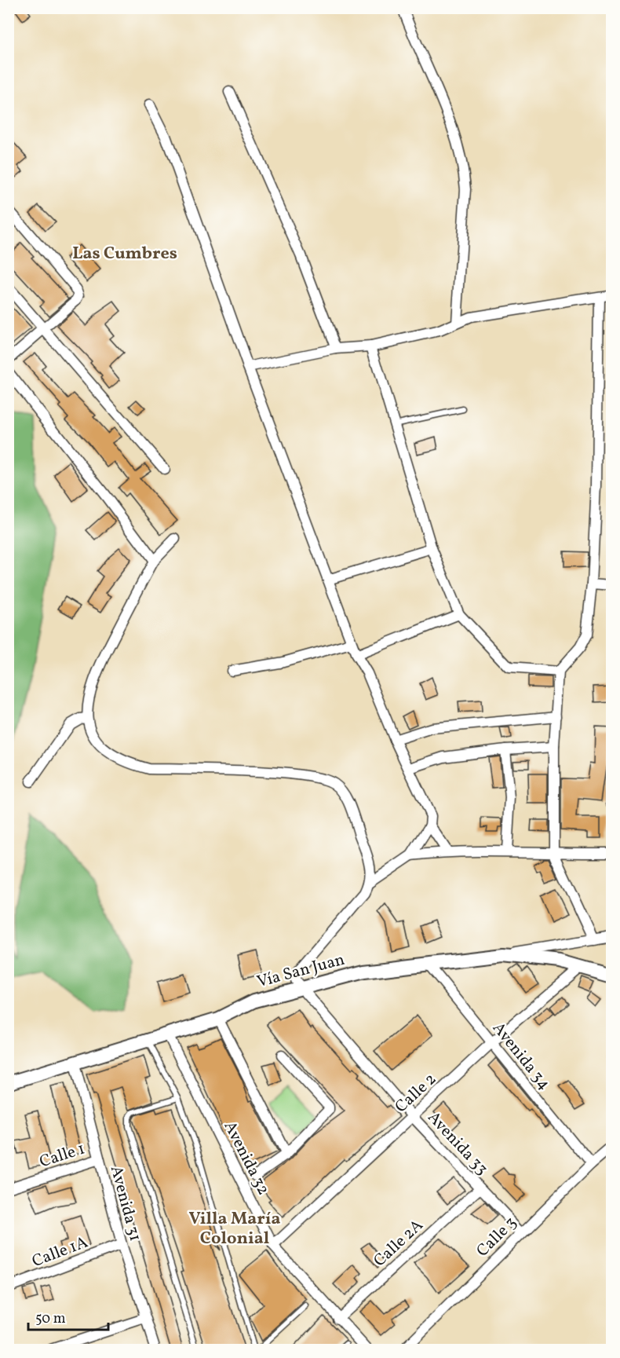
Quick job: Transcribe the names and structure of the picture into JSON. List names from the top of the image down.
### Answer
{
  "streets": {
    "street": [
      "Vía San Juan",
      "Avenida 34",
      "Calle 2",
      "Avenida 33",
      "Calle 1",
      "Avenida 32",
      "Avenida 31",
      "Calle 3",
      "Calle 2A",
      "Calle 1A"
    ]
  },
  "crossings": [
    ["Vía San Juan", "Avenida 34"],
    ["Vía San Juan", "Calle 2"],
    ["Vía San Juan", "Avenida 33"],
    ["Vía San Juan", "Avenida 32"],
    ["Vía San Juan", "Avenida 31"],
    ["Avenida 34", "Calle 2"],
    ["Avenida 34", "Calle 3"],
    ["Calle 2", "Avenida 33"],
    ["Calle 2", "Avenida 32"],
    ["Avenida 33", "Calle 3"],
    ["Avenida 33", "Calle 2A"],
    ["Calle 1", "Avenida 31"],
    ["Avenida 32", "Calle 2A"],
    ["Avenida 31", "Calle 1A"]
  ],
  "districts": ["Las Cumbres", "Villa María Colonial"],
  "scale_bar": "50 m"
}
